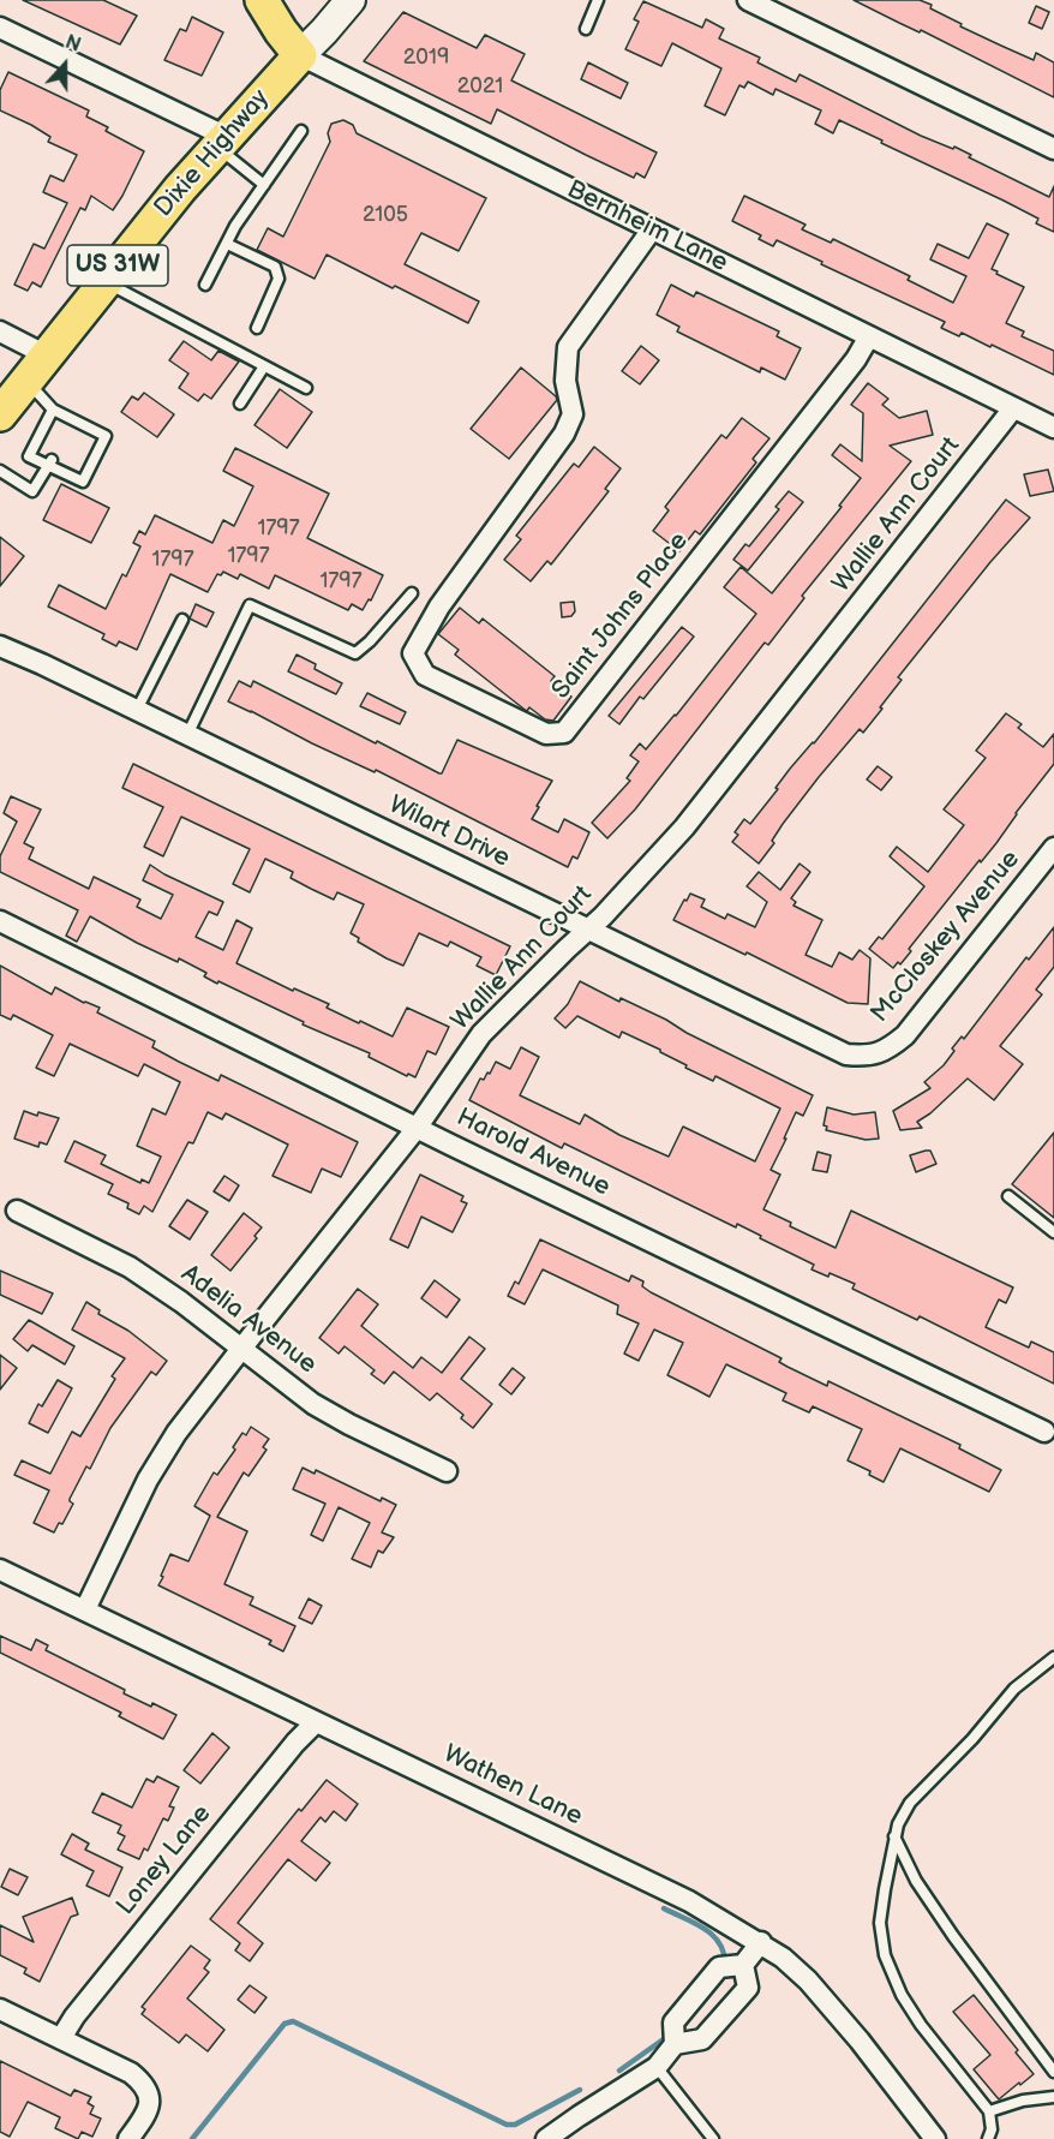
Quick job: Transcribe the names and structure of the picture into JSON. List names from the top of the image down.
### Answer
{
  "streets": {
    "main road": ["Dixie Highway", "Bernheim Lane", "US 31W"],
    "street": [
      "Wallie Ann Court",
      "Saint Johns Place",
      "Wilart Drive",
      "McCloskey Avenue",
      "Harold Avenue",
      "Adelia Avenue",
      "Wathen Lane",
      "Loney Lane"
    ]
  },
  "crossings": [
    ["Dixie Highway", "Bernheim Lane"],
    ["Bernheim Lane", "Wallie Ann Court"],
    ["Bernheim Lane", "Saint Johns Place"],
    ["Wallie Ann Court", "Wilart Drive"],
    ["Wallie Ann Court", "Harold Avenue"],
    ["Wallie Ann Court", "Adelia Avenue"],
    ["Wallie Ann Court", "Wathen Lane"],
    ["Wilart Drive", "McCloskey Avenue"],
    ["Wathen Lane", "Loney Lane"]
  ],
  "house_numbers": [
    "2019",
    "2021",
    "2105",
    "1797",
    "1797",
    "1797",
    "1797"
  ],
  "north": "top"
}
